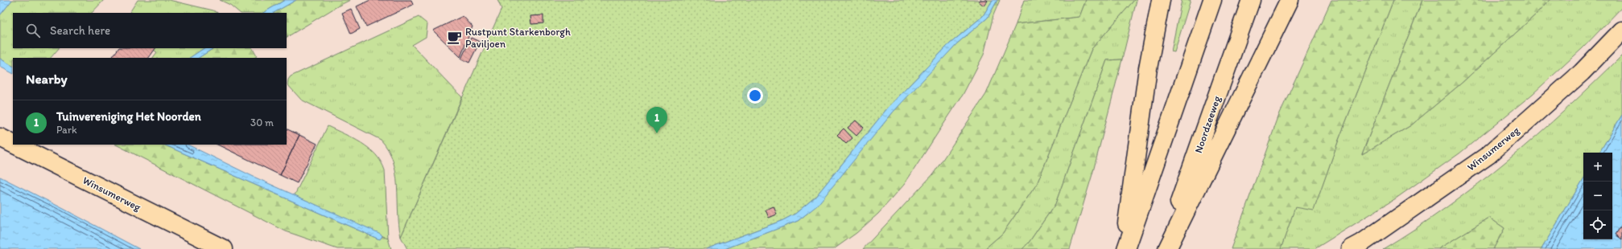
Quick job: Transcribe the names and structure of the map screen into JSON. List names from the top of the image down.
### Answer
{
  "streets": {
    "main road": ["Noordzeeweg", "Winsumerweg"]
  },
  "places": {
    "cafe": ["Rustpunt Starkenborgh Paviljoen"]
  },
  "page": {
    "search": "Search here",
    "heading": "Nearby",
    "list": [
      {
        "mark": "1",
        "name": "Tuinvereniging Het Noorden",
        "note": "Park",
        "value": "30 m"
      }
    ],
    "pins": "1",
    "map_buttons": ["+", "−"]
  }
}
